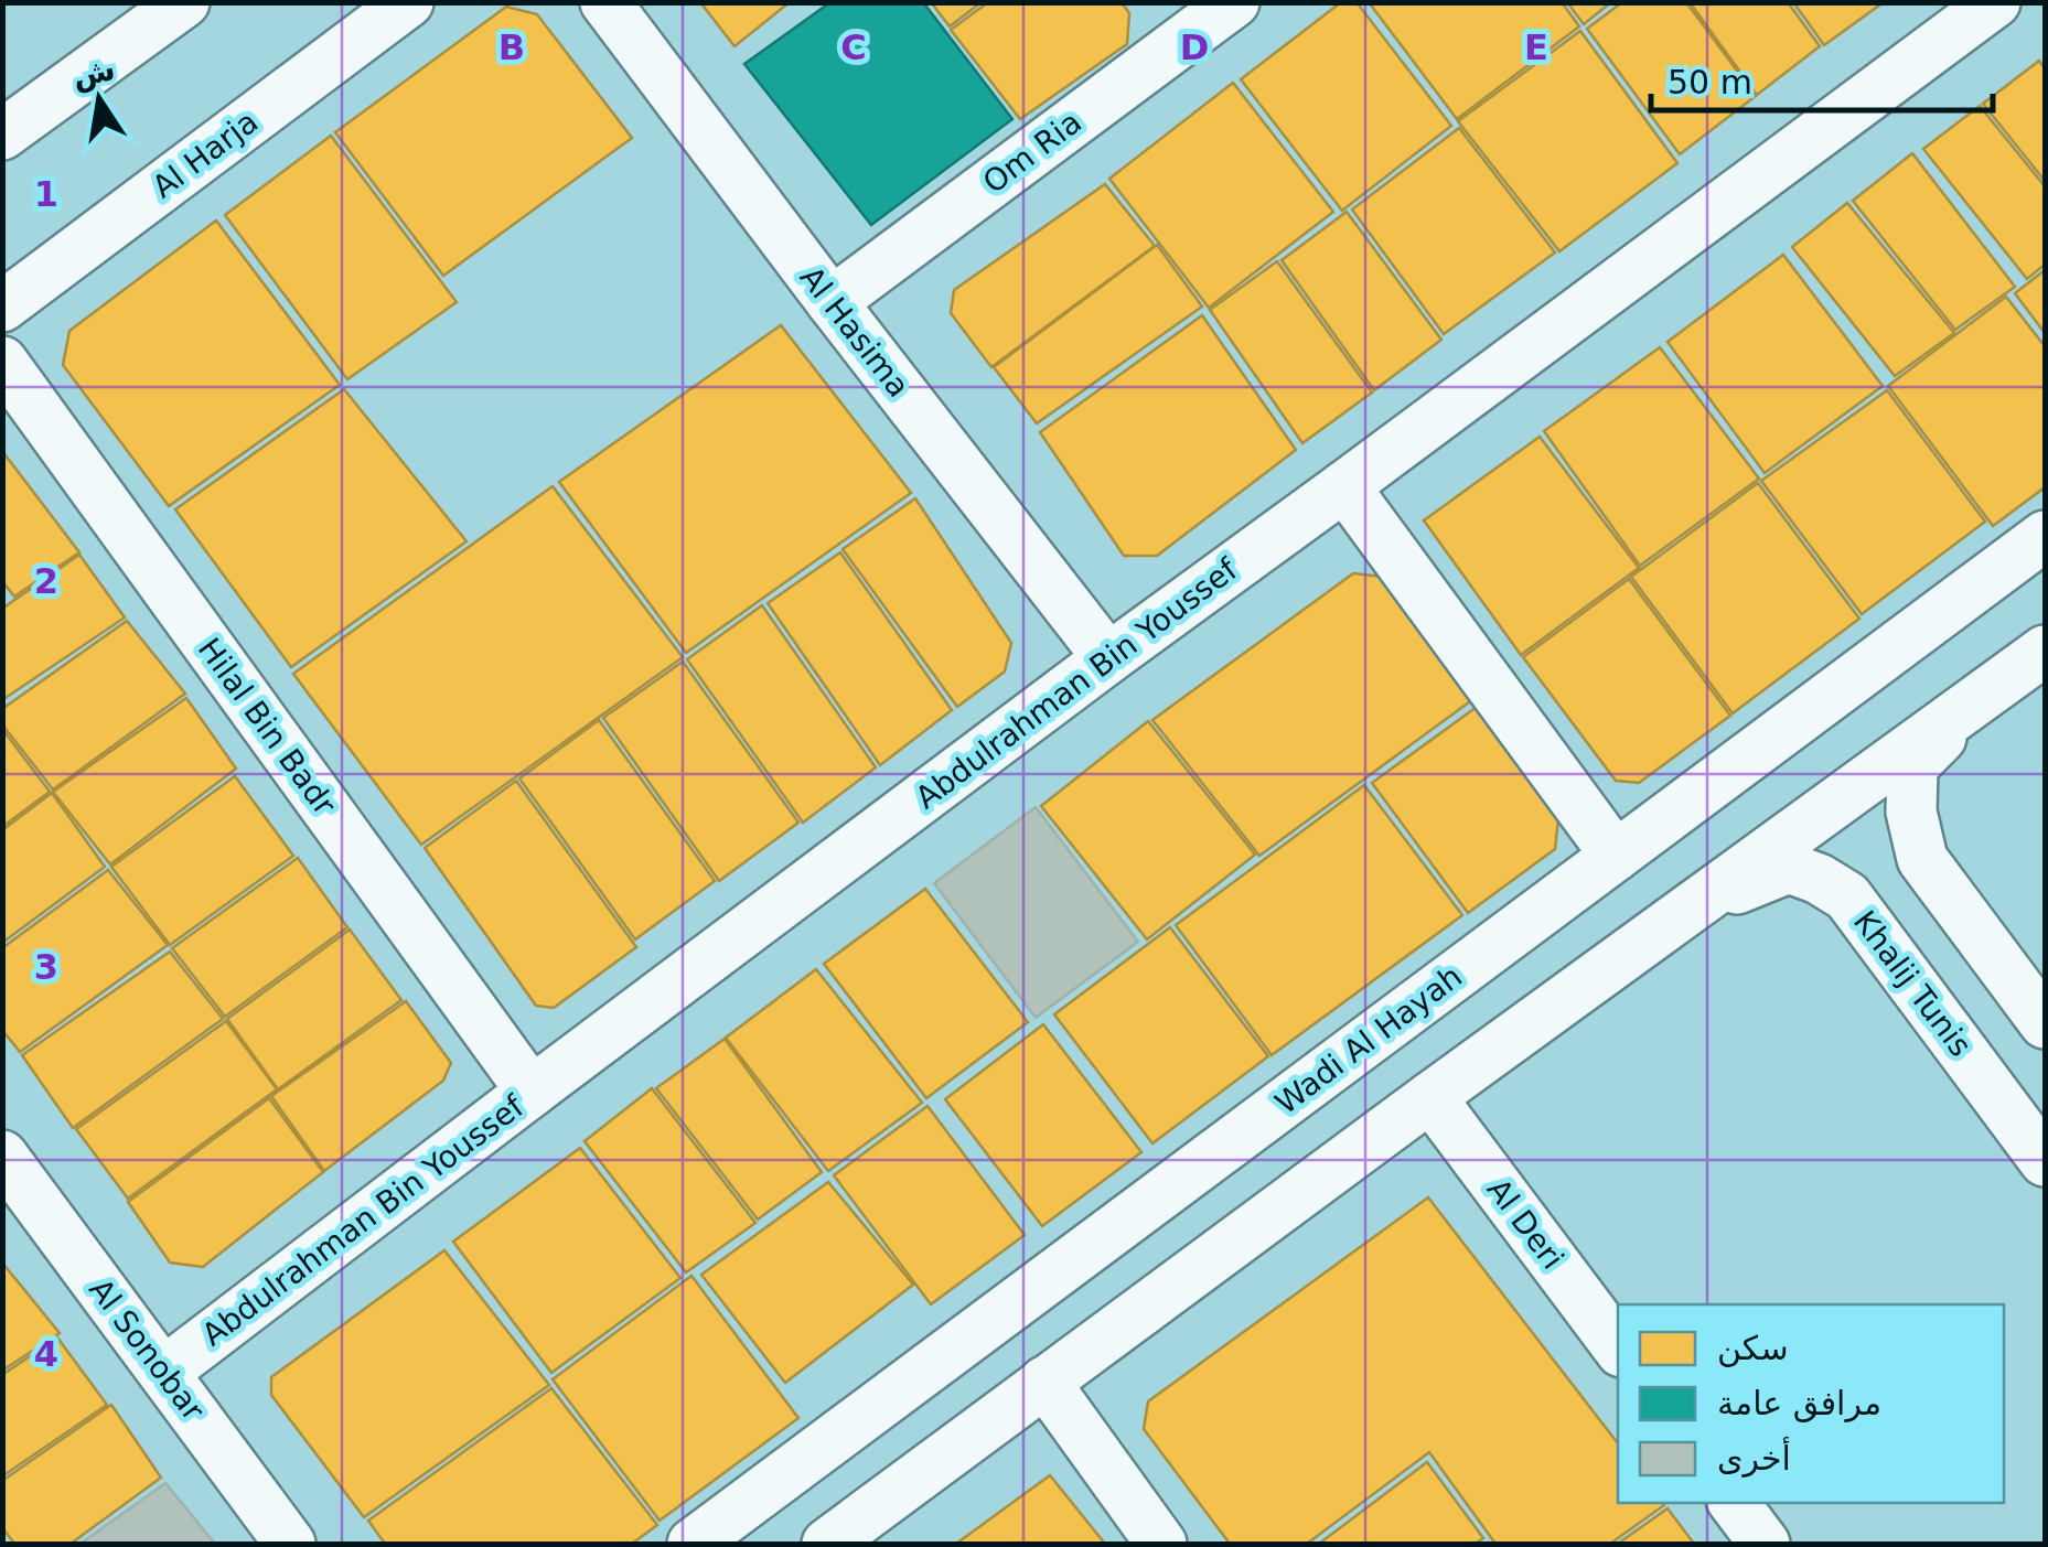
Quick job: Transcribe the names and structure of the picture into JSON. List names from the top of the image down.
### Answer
{
  "streets": {
    "street": [
      "Om Ria",
      "Al Harja",
      "Al Hasima",
      "Abdulrahman Bin Youssef",
      "Hilal Bin Badr",
      "Khalij Tunis",
      "Wadi Al Hayah",
      "Al Deri",
      "Al Sonobar"
    ]
  },
  "crossings": [
    ["Om Ria", "Al Hasima"],
    ["Al Hasima", "Abdulrahman Bin Youssef"],
    ["Abdulrahman Bin Youssef", "Hilal Bin Badr"],
    ["Abdulrahman Bin Youssef", "Al Sonobar"]
  ],
  "legend": ["سكن", "مرافق عامة", "أخرى"],
  "scale_bar": "50 m",
  "north": "top",
  "grid": {
    "columns": [
      "B",
      "C",
      "D",
      "E"
    ],
    "rows": [
      "1",
      "2",
      "3",
      "4"
    ]
  }
}
